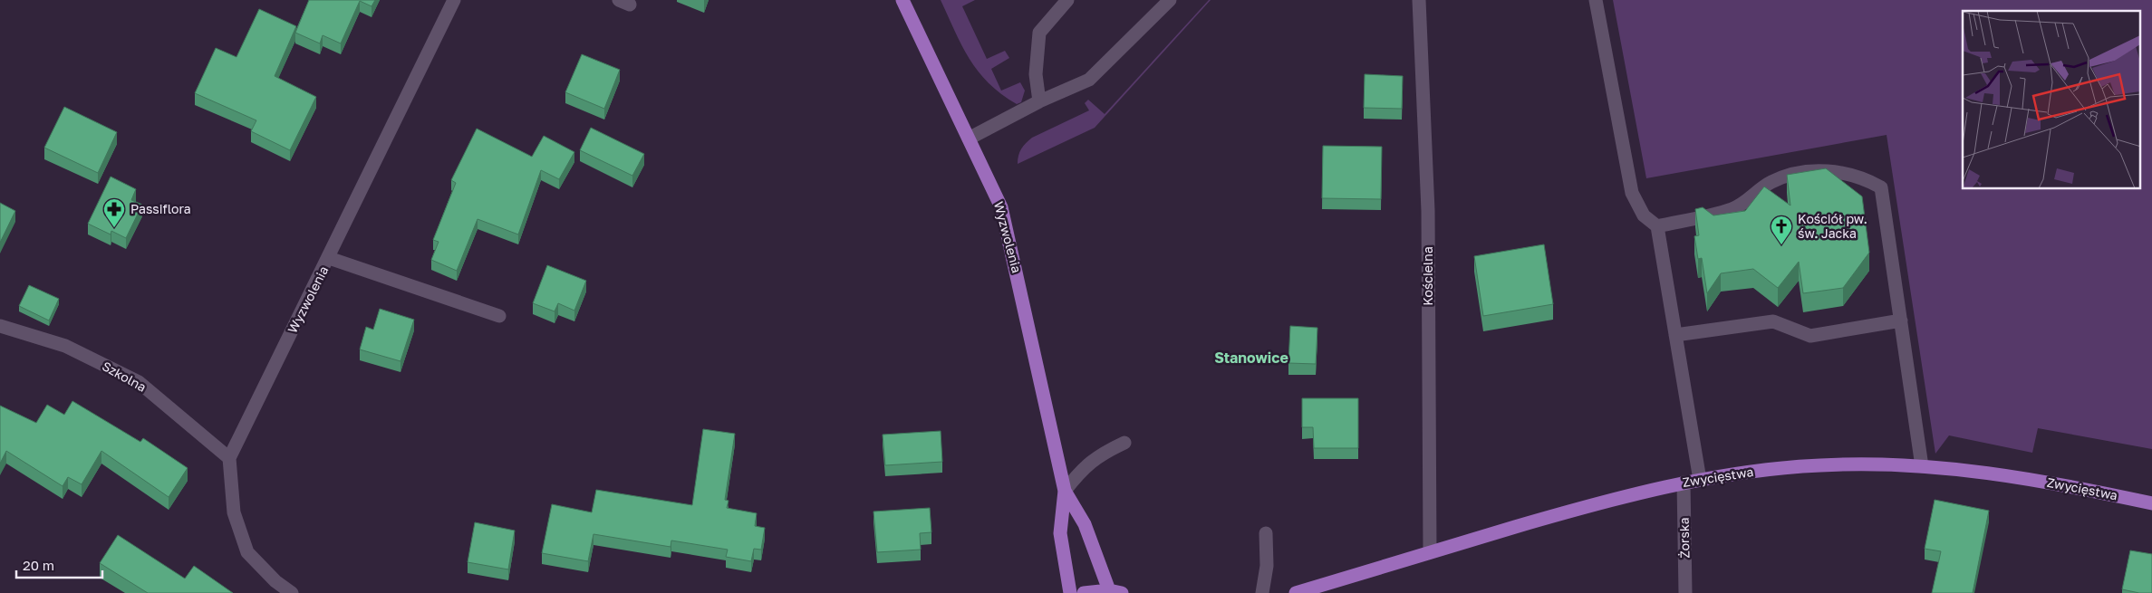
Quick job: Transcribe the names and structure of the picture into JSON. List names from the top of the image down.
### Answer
{
  "streets": {
    "main road": ["Wyzwolenia", "Zwycięstwa"],
    "street": ["Kościelna", "Szkolna", "Żorska"]
  },
  "crossings": [
    ["Wyzwolenia", "Szkolna"],
    ["Kościelna", "Zwycięstwa"],
    ["Zwycięstwa", "Żorska"]
  ],
  "districts": ["Stanowice"],
  "places": {
    "pharmacy": ["Passiflora"],
    "church": ["Kościół pw. św. Jacka"]
  },
  "scale_bar": "20 m"
}
